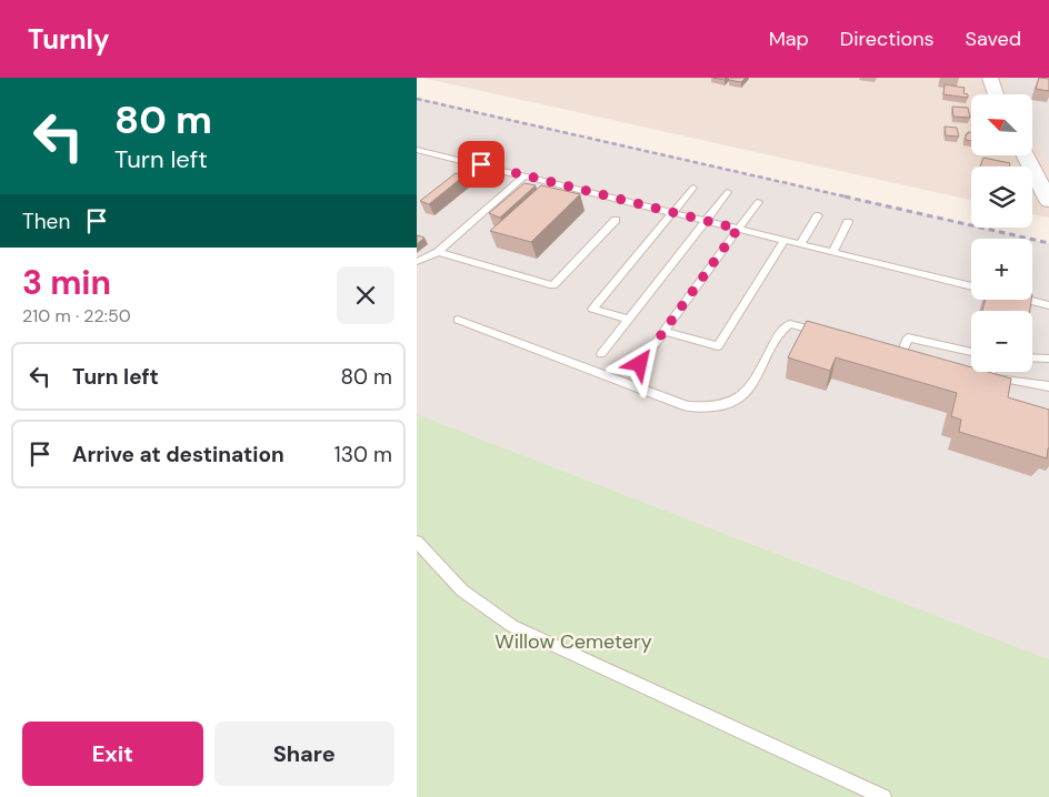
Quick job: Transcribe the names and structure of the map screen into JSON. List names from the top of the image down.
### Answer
{
  "parks": ["Willow Cemetery"],
  "north": "top left",
  "page": {
    "header": "Turnly",
    "nav": ["Map", "Directions", "Saved"],
    "turn": ["80 m", "Turn left"],
    "map_buttons": ["+", "−"],
    "then": "Then",
    "heading": ["3 min", "210 m · 22:50"],
    "list": [
      {
        "name": "Turn left",
        "value": "80 m"
      },
      {
        "name": "Arrive at destination",
        "value": "130 m"
      }
    ],
    "buttons": ["Exit", "Share"]
  }
}
